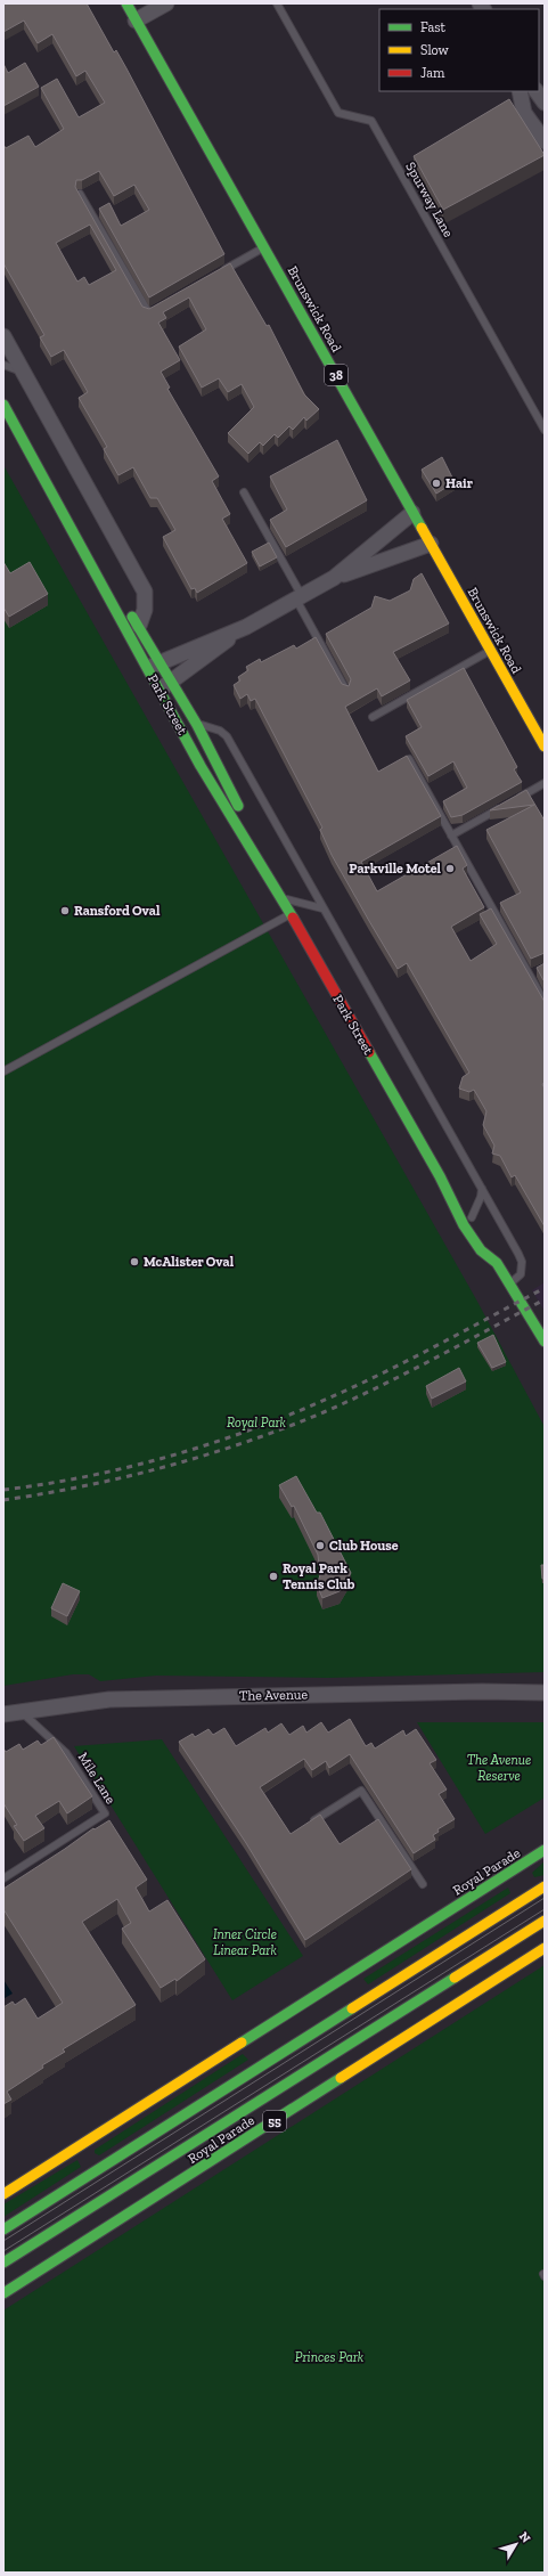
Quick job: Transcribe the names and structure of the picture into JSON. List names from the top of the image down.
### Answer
{
  "streets": {
    "main road": [
      "Brunswick Road",
      "38",
      "Park Street",
      "Royal Parade",
      "55"
    ],
    "street": ["The Avenue"],
    "lane": ["Spurway Lane", "Mile Lane"]
  },
  "crossings": [
    ["The Avenue", "Mile Lane"]
  ],
  "parks": [
    "Royal Park",
    "The Avenue Reserve",
    "Inner Circle Linear Park",
    "Princes Park"
  ],
  "places": [
    "Hair",
    "Parkville Motel",
    "Ransford Oval",
    "McAlister Oval",
    "Club House",
    "Royal Park Tennis Club"
  ],
  "legend": ["Fast", "Slow", "Jam"],
  "north": "top right"
}
